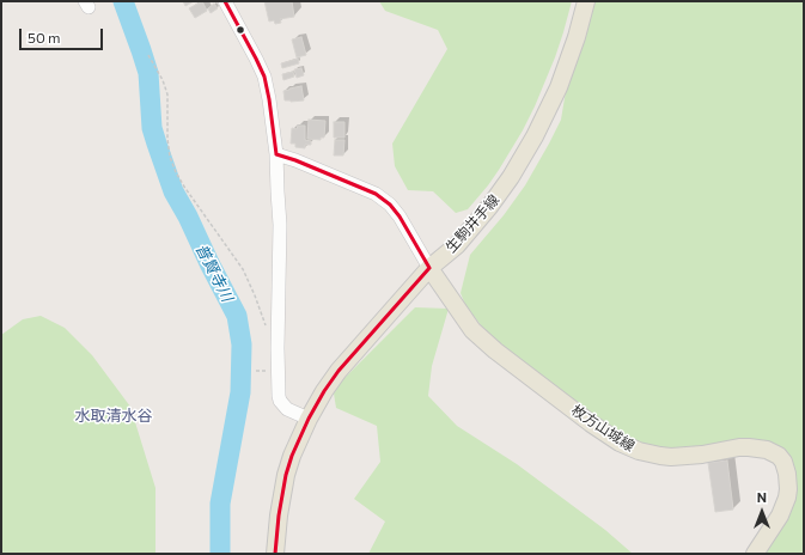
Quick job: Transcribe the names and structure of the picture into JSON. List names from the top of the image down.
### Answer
{
  "streets": {
    "main road": ["生駒井手線", "枚方山城線"]
  },
  "crossings": [
    ["生駒井手線", "枚方山城線"]
  ],
  "districts": ["水取清水谷"],
  "water": ["普賢寺川"],
  "scale_bar": "50 m",
  "north": "top"
}
